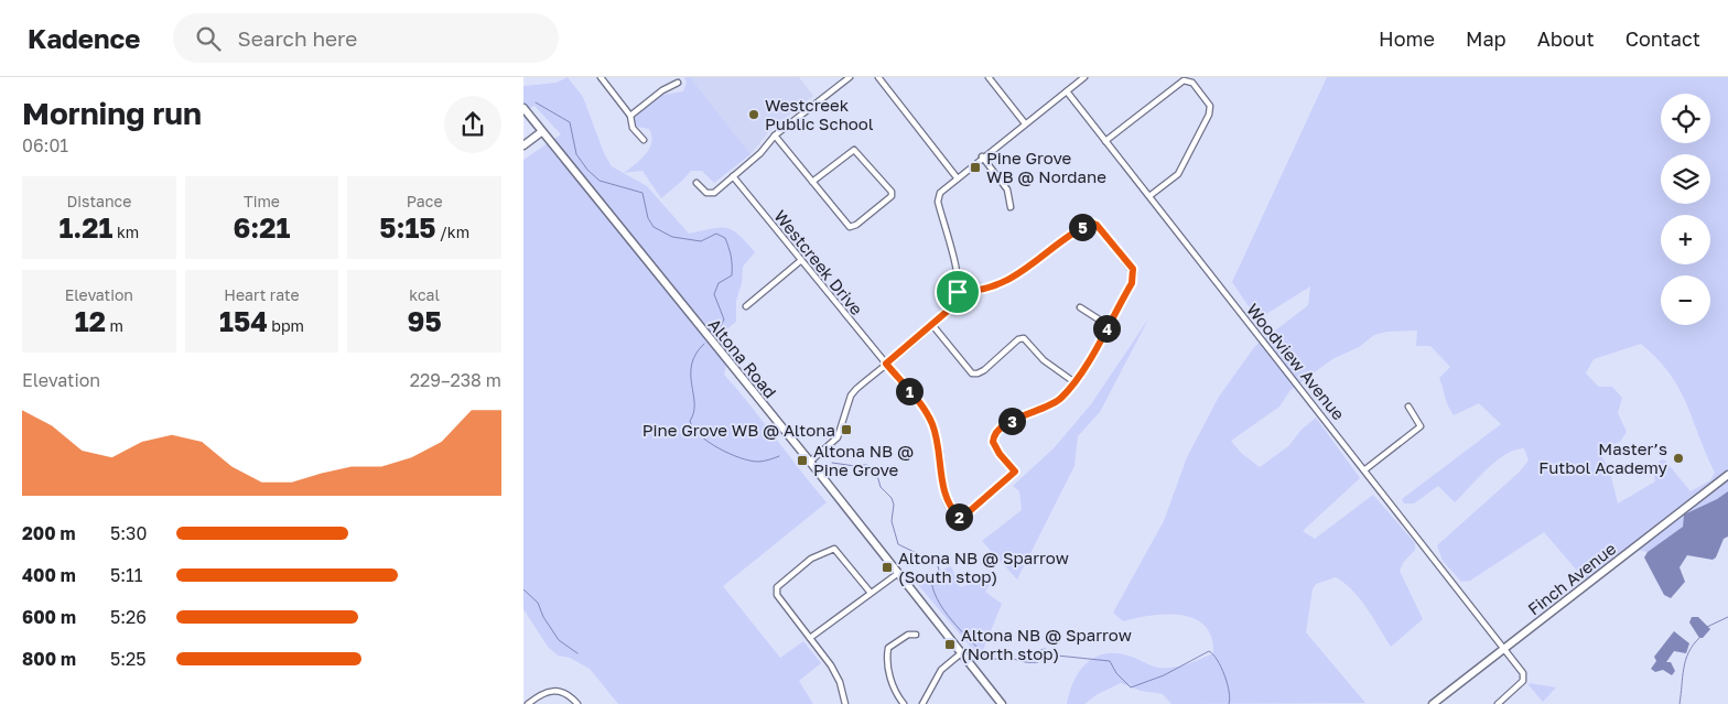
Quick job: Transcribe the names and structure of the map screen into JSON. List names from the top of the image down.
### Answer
{
  "streets": {
    "main road": ["Altona Road", "Finch Avenue"],
    "street": ["Westcreek Drive", "Woodview Avenue"]
  },
  "crossings": [
    ["Woodview Avenue", "Finch Avenue"]
  ],
  "places": {
    "other": ["Westcreek Public School", "Master’s Futbol Academy"],
    "transit": [
      "Pine Grove WB @ Nordane",
      "Pine Grove WB @ Altona",
      "Altona NB @ Pine Grove",
      "Altona NB @ Sparrow (South stop)",
      "Altona NB @ Sparrow (North stop)"
    ]
  },
  "page": {
    "header": "Kadence",
    "search": "Search here",
    "nav": [
      "Home",
      "Map",
      "About",
      "Contact"
    ],
    "heading": ["Morning run", "06:01"],
    "map_buttons": ["+", "−"],
    "stats": [
      ["Distance", "1.21 km"],
      ["Time", "6:21"],
      ["Pace", "5:15 /km"],
      ["Elevation", "12 m"],
      ["Heart rate", "154 bpm"],
      ["kcal", "95"]
    ],
    "pins": [
      "5",
      "4",
      "1",
      "3",
      "2"
    ],
    "chart": ["Elevation", "229–238 m"],
    "list": [
      {
        "name": "200 m",
        "note": "5:30"
      },
      {
        "name": "400 m",
        "note": "5:11"
      },
      {
        "name": "600 m",
        "note": "5:26"
      },
      {
        "name": "800 m",
        "note": "5:25"
      }
    ]
  }
}
